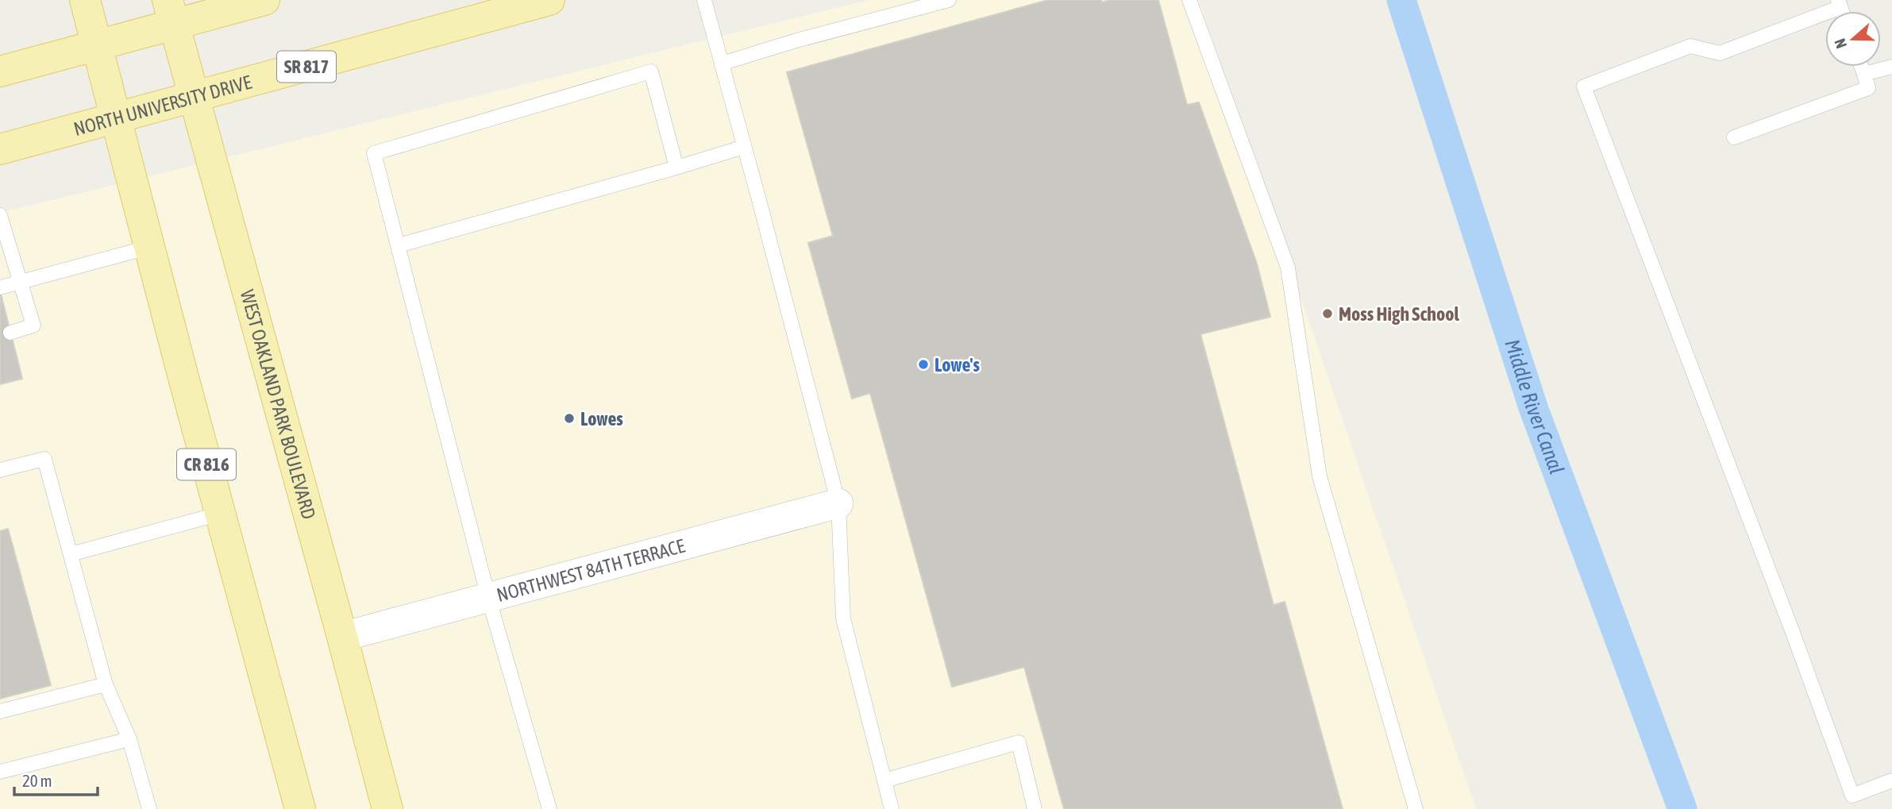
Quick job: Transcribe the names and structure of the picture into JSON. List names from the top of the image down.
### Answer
{
  "streets": {
    "main road": [
      "SR 817",
      "NORTH UNIVERSITY DRIVE",
      "WEST OAKLAND PARK BOULEVARD",
      "CR 816"
    ],
    "street": ["NORTHWEST 84TH TERRACE"]
  },
  "crossings": [
    ["NORTH UNIVERSITY DRIVE", "WEST OAKLAND PARK BOULEVARD"],
    ["NORTH UNIVERSITY DRIVE", "CR 816"],
    ["WEST OAKLAND PARK BOULEVARD", "NORTHWEST 84TH TERRACE"]
  ],
  "water": ["Middle River Canal"],
  "places": ["Moss High School", "Lowe's", "Lowes"],
  "scale_bar": "20 m",
  "north": "left"
}
